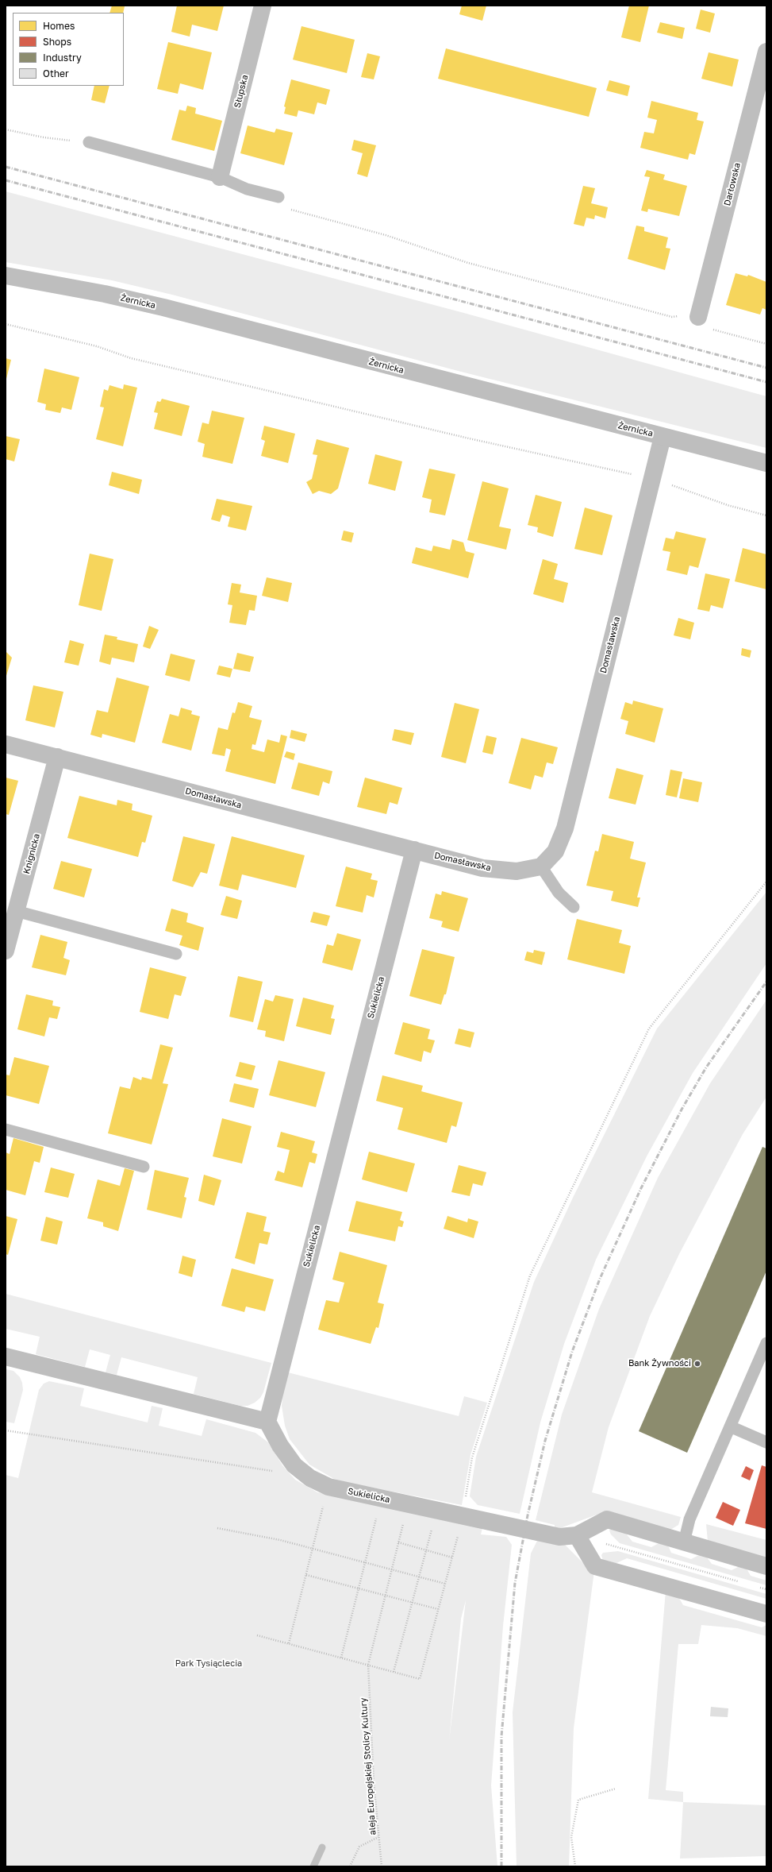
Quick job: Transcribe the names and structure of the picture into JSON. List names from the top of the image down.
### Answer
{
  "streets": {
    "street": [
      "Słupska",
      "Darłowska",
      "Żernicka",
      "Domasławska",
      "Knignicka",
      "Sukielicka"
    ],
    "path": ["aleja Europejskiej Stolicy Kultury"]
  },
  "crossings": [
    ["Żernicka", "Domasławska"],
    ["Domasławska", "Knignicka"],
    ["Domasławska", "Sukielicka"],
    ["Sukielicka", "aleja Europejskiej Stolicy Kultury"]
  ],
  "parks": ["Park Tysiąclecia"],
  "places": ["Bank Żywności"],
  "legend": [
    "Homes",
    "Shops",
    "Industry",
    "Other"
  ]
}
